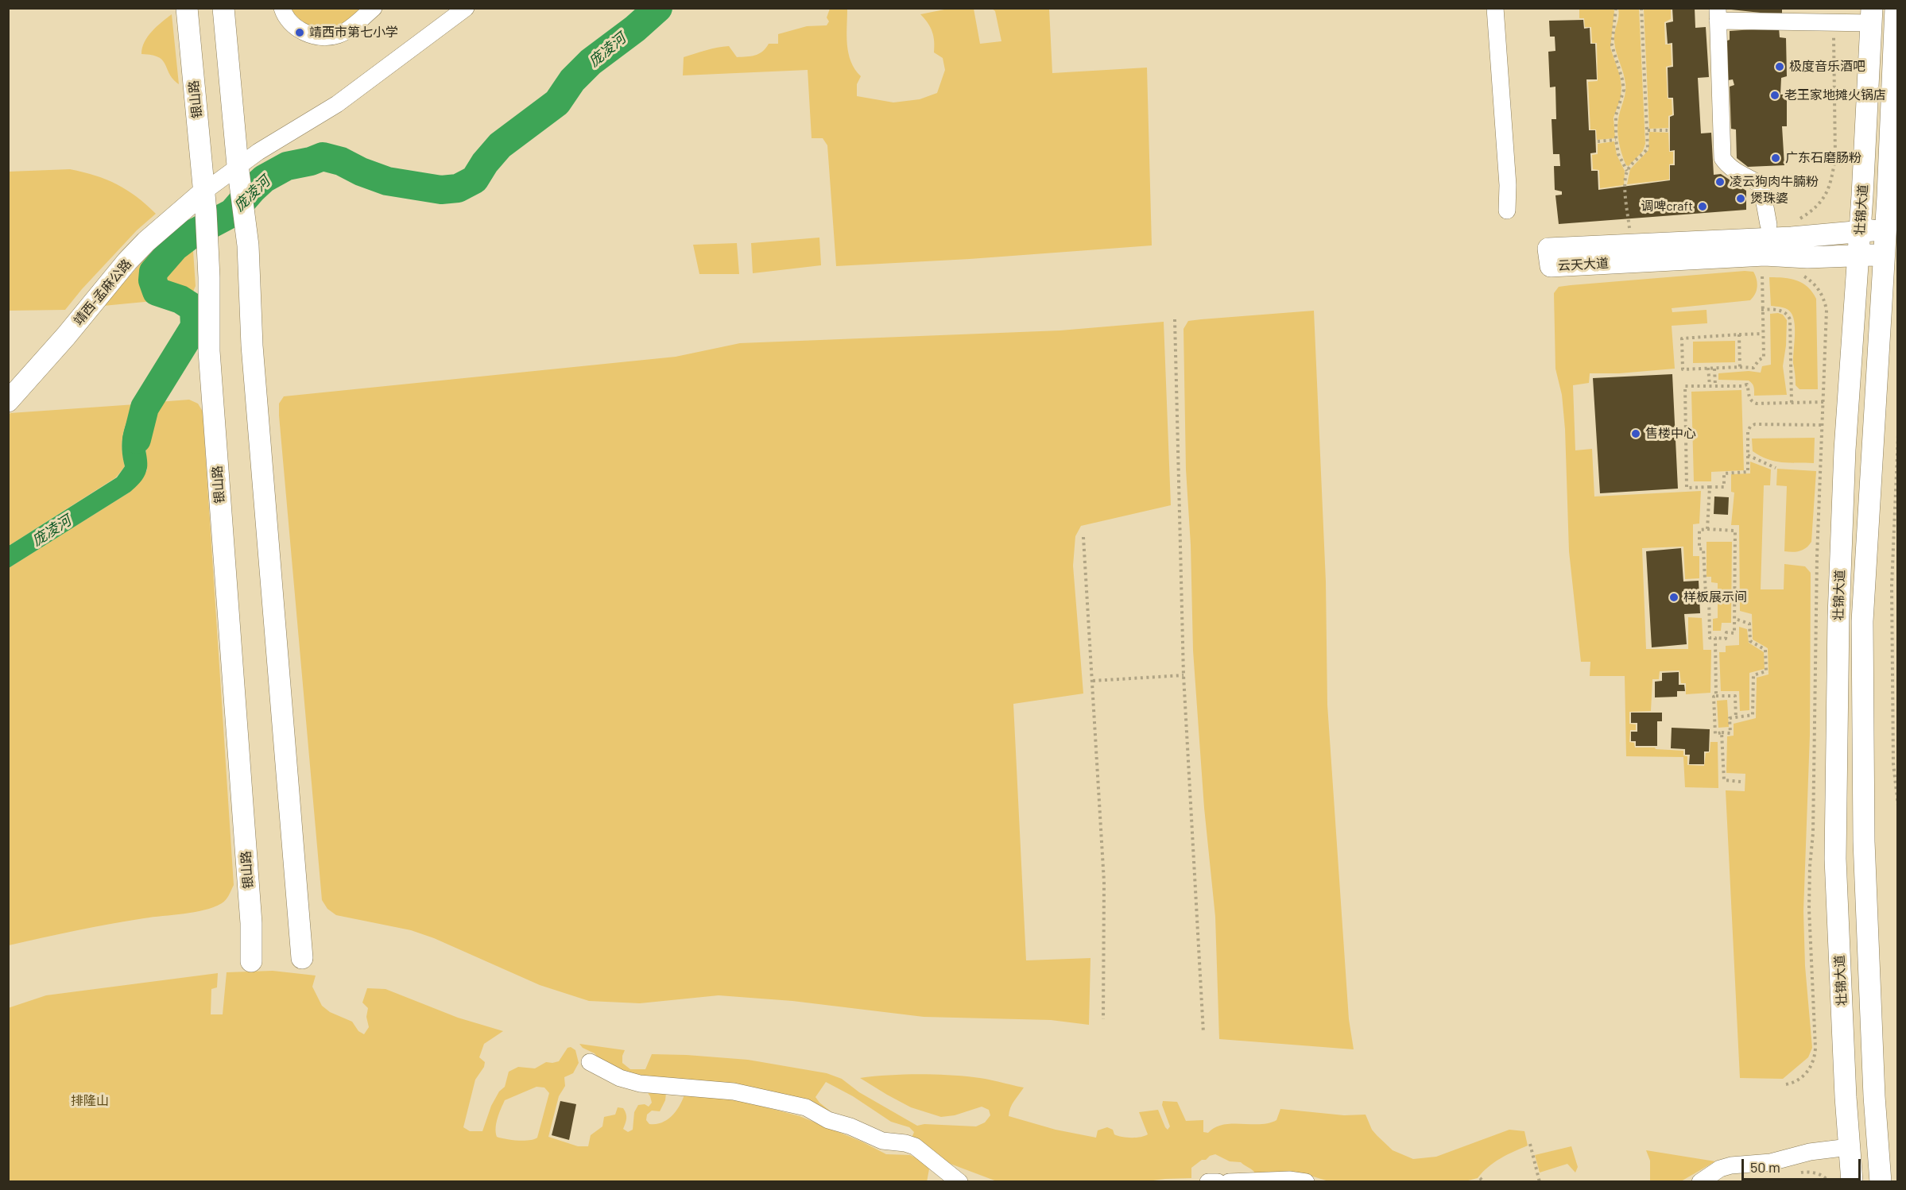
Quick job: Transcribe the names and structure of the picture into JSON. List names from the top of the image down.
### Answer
{
  "streets": {
    "main road": [
      "银山路",
      "壮锦大道",
      "云天大道",
      "靖西-孟麻公路"
    ]
  },
  "crossings": [
    ["银山路", "靖西-孟麻公路"],
    ["壮锦大道", "云天大道"]
  ],
  "water": ["庞凌河"],
  "parks": ["排隆山"],
  "places": [
    "靖西市第七小学",
    "极度音乐酒吧",
    "老王家地摊火锅店",
    "广东石磨肠粉",
    "凌云狗肉牛腩粉",
    "煲珠婆",
    "调啤craft",
    "售楼中心",
    "样板展示间"
  ],
  "scale_bar": "50 m"
}
